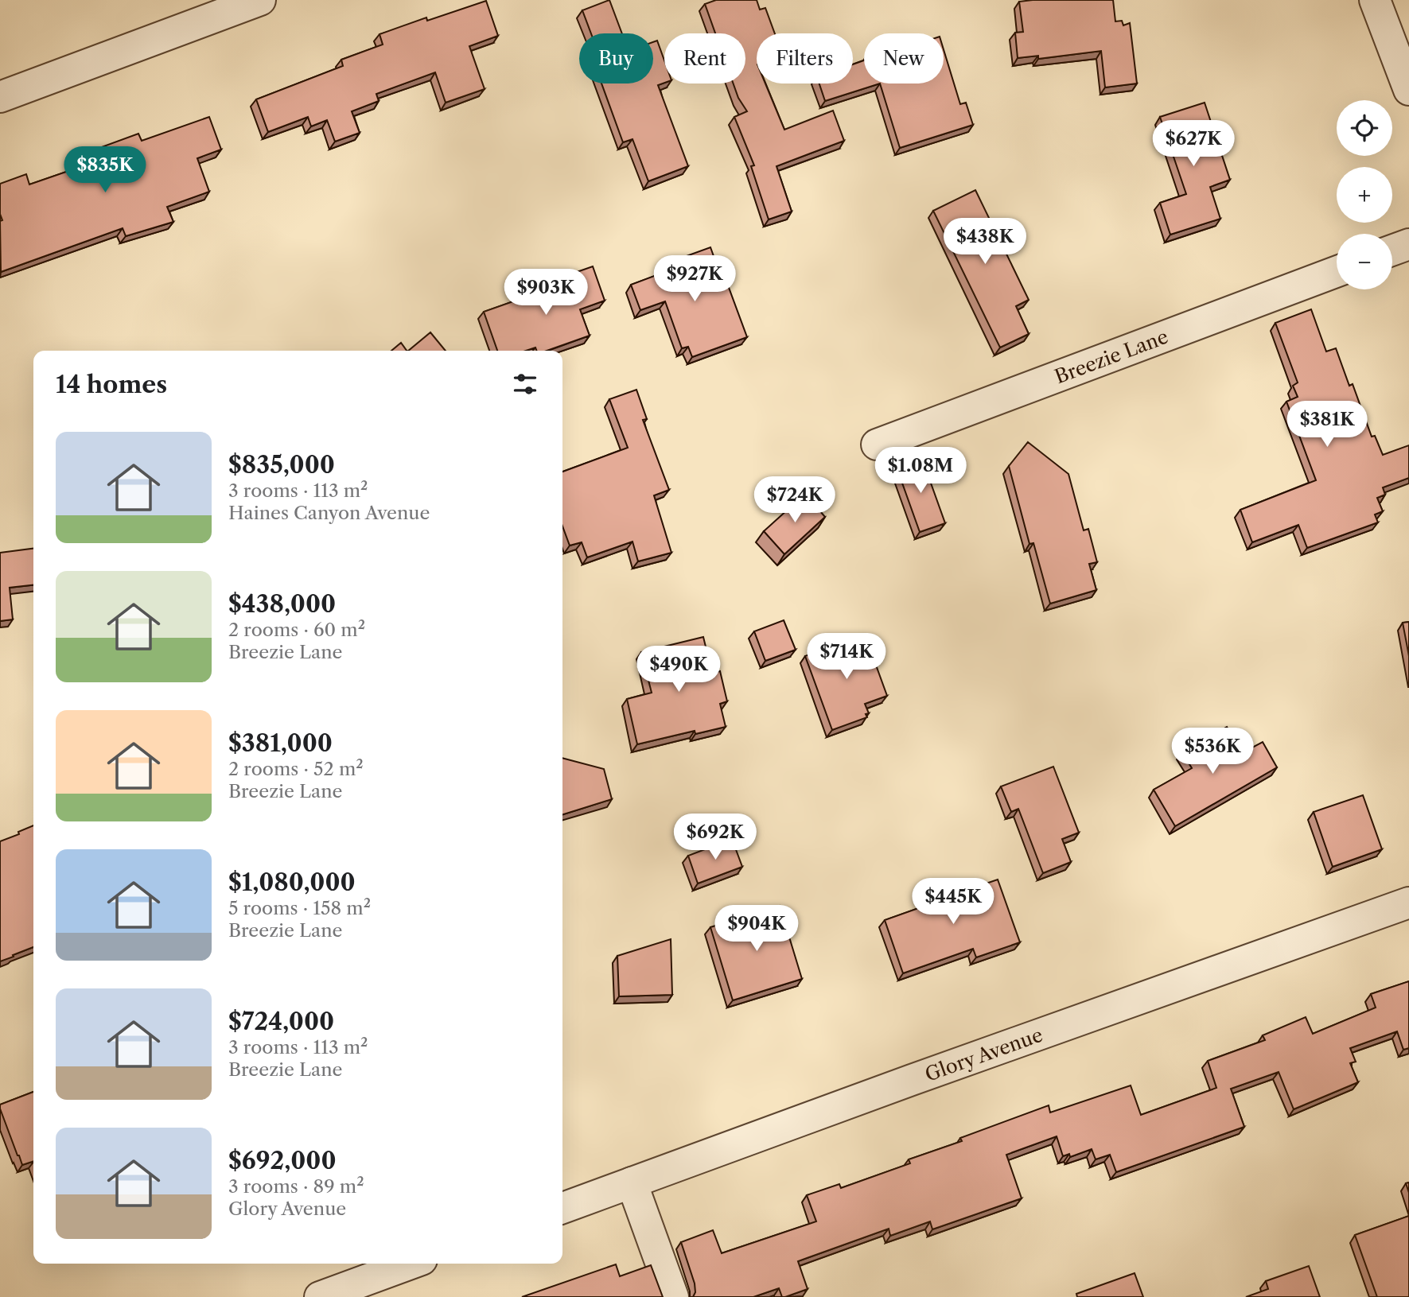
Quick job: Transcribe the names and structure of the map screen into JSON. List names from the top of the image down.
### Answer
{
  "streets": {
    "street": ["Breezie Lane", "Glory Avenue"]
  },
  "page": {
    "chip": [
      "Buy",
      "Rent",
      "Filters",
      "New"
    ],
    "map_buttons": ["+", "−"],
    "price": [
      "$627K",
      "$835K",
      "$438K",
      "$927K",
      "$903K",
      "$381K",
      "$1.08M",
      "$724K",
      "$714K",
      "$490K",
      "$536K",
      "$692K",
      "$445K",
      "$904K"
    ],
    "heading": "14 homes",
    "list": [
      {
        "name": "$835,000",
        "note": "3 rooms · 113 m² · Haines Canyon Avenue"
      },
      {
        "name": "$438,000",
        "note": "2 rooms · 60 m² · Breezie Lane"
      },
      {
        "name": "$381,000",
        "note": "2 rooms · 52 m² · Breezie Lane"
      },
      {
        "name": "$1,080,000",
        "note": "5 rooms · 158 m² · Breezie Lane"
      },
      {
        "name": "$724,000",
        "note": "3 rooms · 113 m² · Breezie Lane"
      },
      {
        "name": "$692,000",
        "note": "3 rooms · 89 m² · Glory Avenue"
      }
    ]
  }
}
